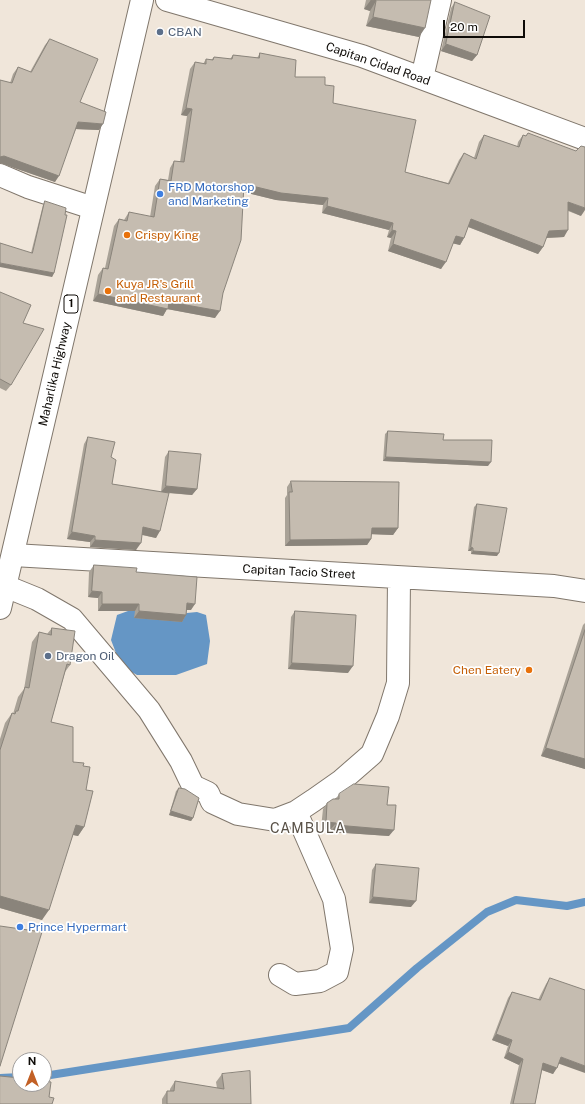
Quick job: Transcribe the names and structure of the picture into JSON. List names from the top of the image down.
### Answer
{
  "streets": {
    "main road": [
      "Capitan Cidad Road",
      "1",
      "Maharlika Highway",
      "Capitan Tacio Street"
    ]
  },
  "crossings": [
    ["Maharlika Highway", "Capitan Tacio Street"]
  ],
  "districts": ["CAMBULA"],
  "places": [
    "CBAN",
    "FRD Motorshop and Marketing",
    "Crispy King",
    "Kuya JR's Grill and Restaurant",
    "Dragon Oil",
    "Chen Eatery",
    "Prince Hypermart"
  ],
  "scale_bar": "20 m",
  "north": "top"
}
